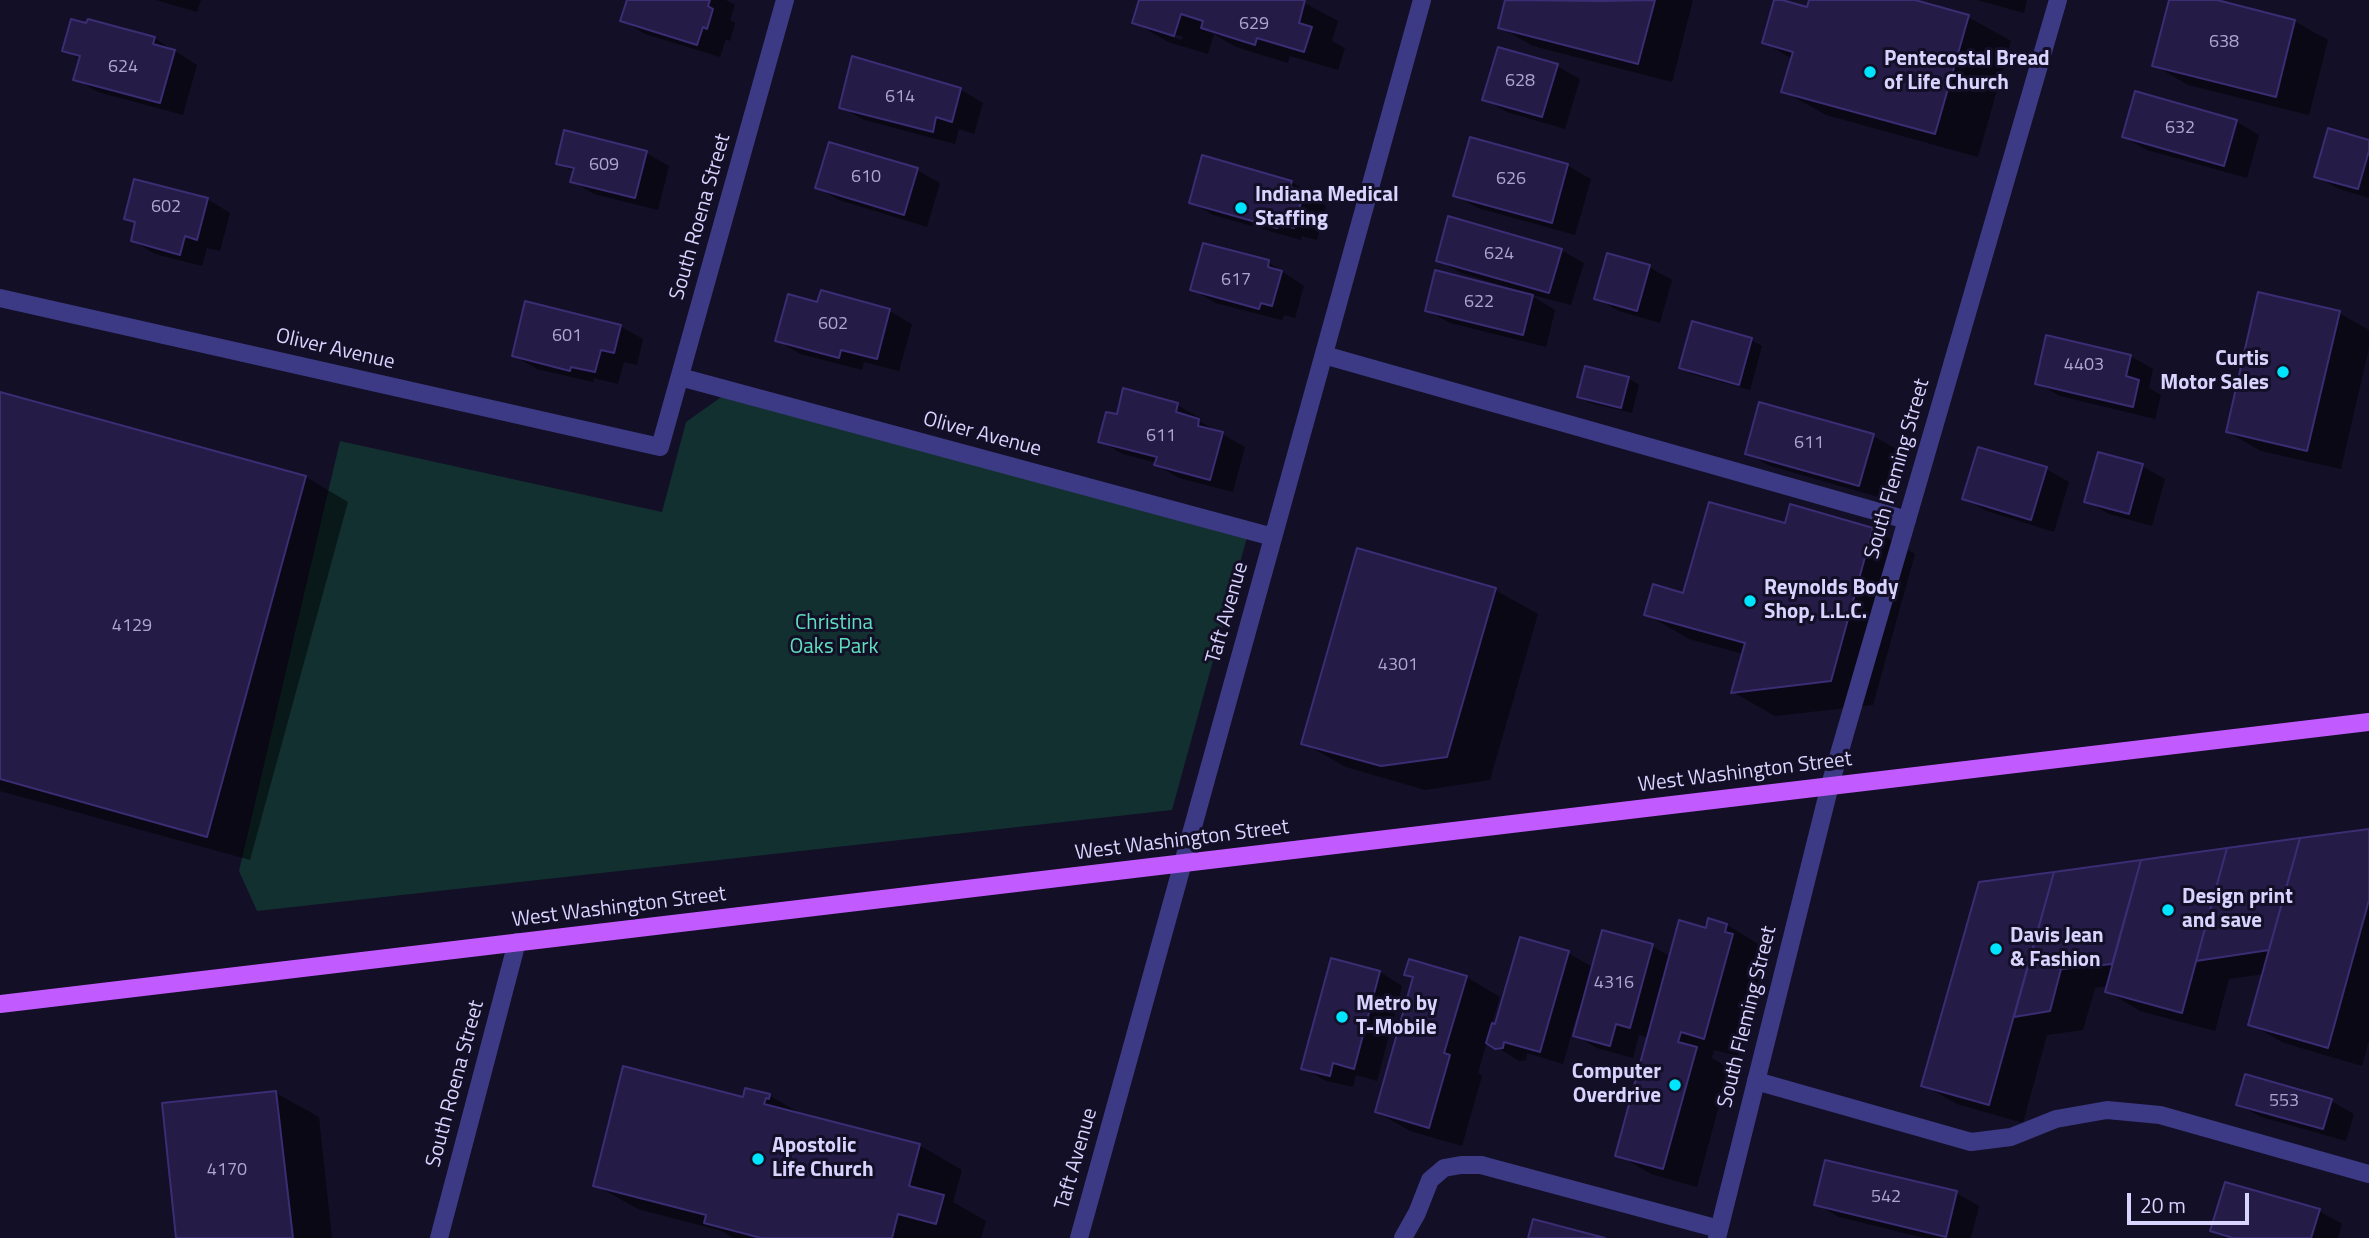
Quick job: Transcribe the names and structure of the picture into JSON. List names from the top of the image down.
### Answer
{
  "streets": {
    "main road": ["West Washington Street"],
    "street": [
      "South Roena Street",
      "Oliver Avenue",
      "South Fleming Street",
      "Taft Avenue"
    ]
  },
  "crossings": [
    ["South Roena Street", "Oliver Avenue"],
    ["South Roena Street", "West Washington Street"],
    ["Oliver Avenue", "Taft Avenue"],
    ["South Fleming Street", "West Washington Street"],
    ["Taft Avenue", "West Washington Street"]
  ],
  "parks": ["Christina Oaks Park"],
  "places": [
    "Pentecostal Bread of Life Church",
    "Indiana Medical Staffing",
    "Curtis Motor Sales",
    "Reynolds Body Shop, L.L.C.",
    "Design print and save",
    "Davis Jean & Fashion",
    "Metro by T-Mobile",
    "Computer Overdrive",
    "Apostolic Life Church"
  ],
  "house_numbers": [
    "629",
    "638",
    "624",
    "628",
    "614",
    "632",
    "609",
    "610",
    "626",
    "602",
    "624",
    "617",
    "622",
    "602",
    "601",
    "4403",
    "611",
    "611",
    "4129",
    "4301",
    "4316",
    "553",
    "4170",
    "542"
  ],
  "scale_bar": "20 m"
}
